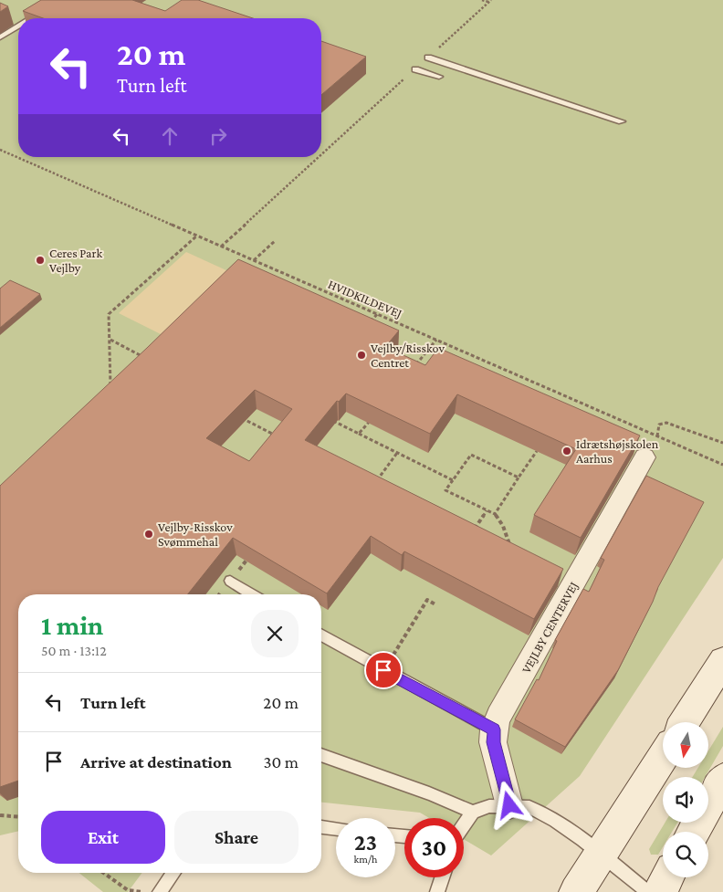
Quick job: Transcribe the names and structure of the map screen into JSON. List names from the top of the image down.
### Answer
{
  "streets": {
    "street": ["VEJLBY CENTERVEJ"],
    "path": ["HVIDKILDEVEJ"]
  },
  "places": [
    "Ceres Park Vejlby",
    "Vejlby/Risskov Centret",
    "Idrætshøjskolen Aarhus",
    "Vejlby-Risskov Svømmehal"
  ],
  "north": "bottom",
  "page": {
    "turn": ["20 m", "Turn left"],
    "heading": ["1 min", "50 m · 13:12"],
    "list": [
      {
        "name": "Turn left",
        "value": "20 m"
      },
      {
        "name": "Arrive at destination",
        "value": "30 m"
      }
    ],
    "buttons": ["Exit", "Share"],
    "speed": "23 km/h",
    "limit": "30"
  }
}
